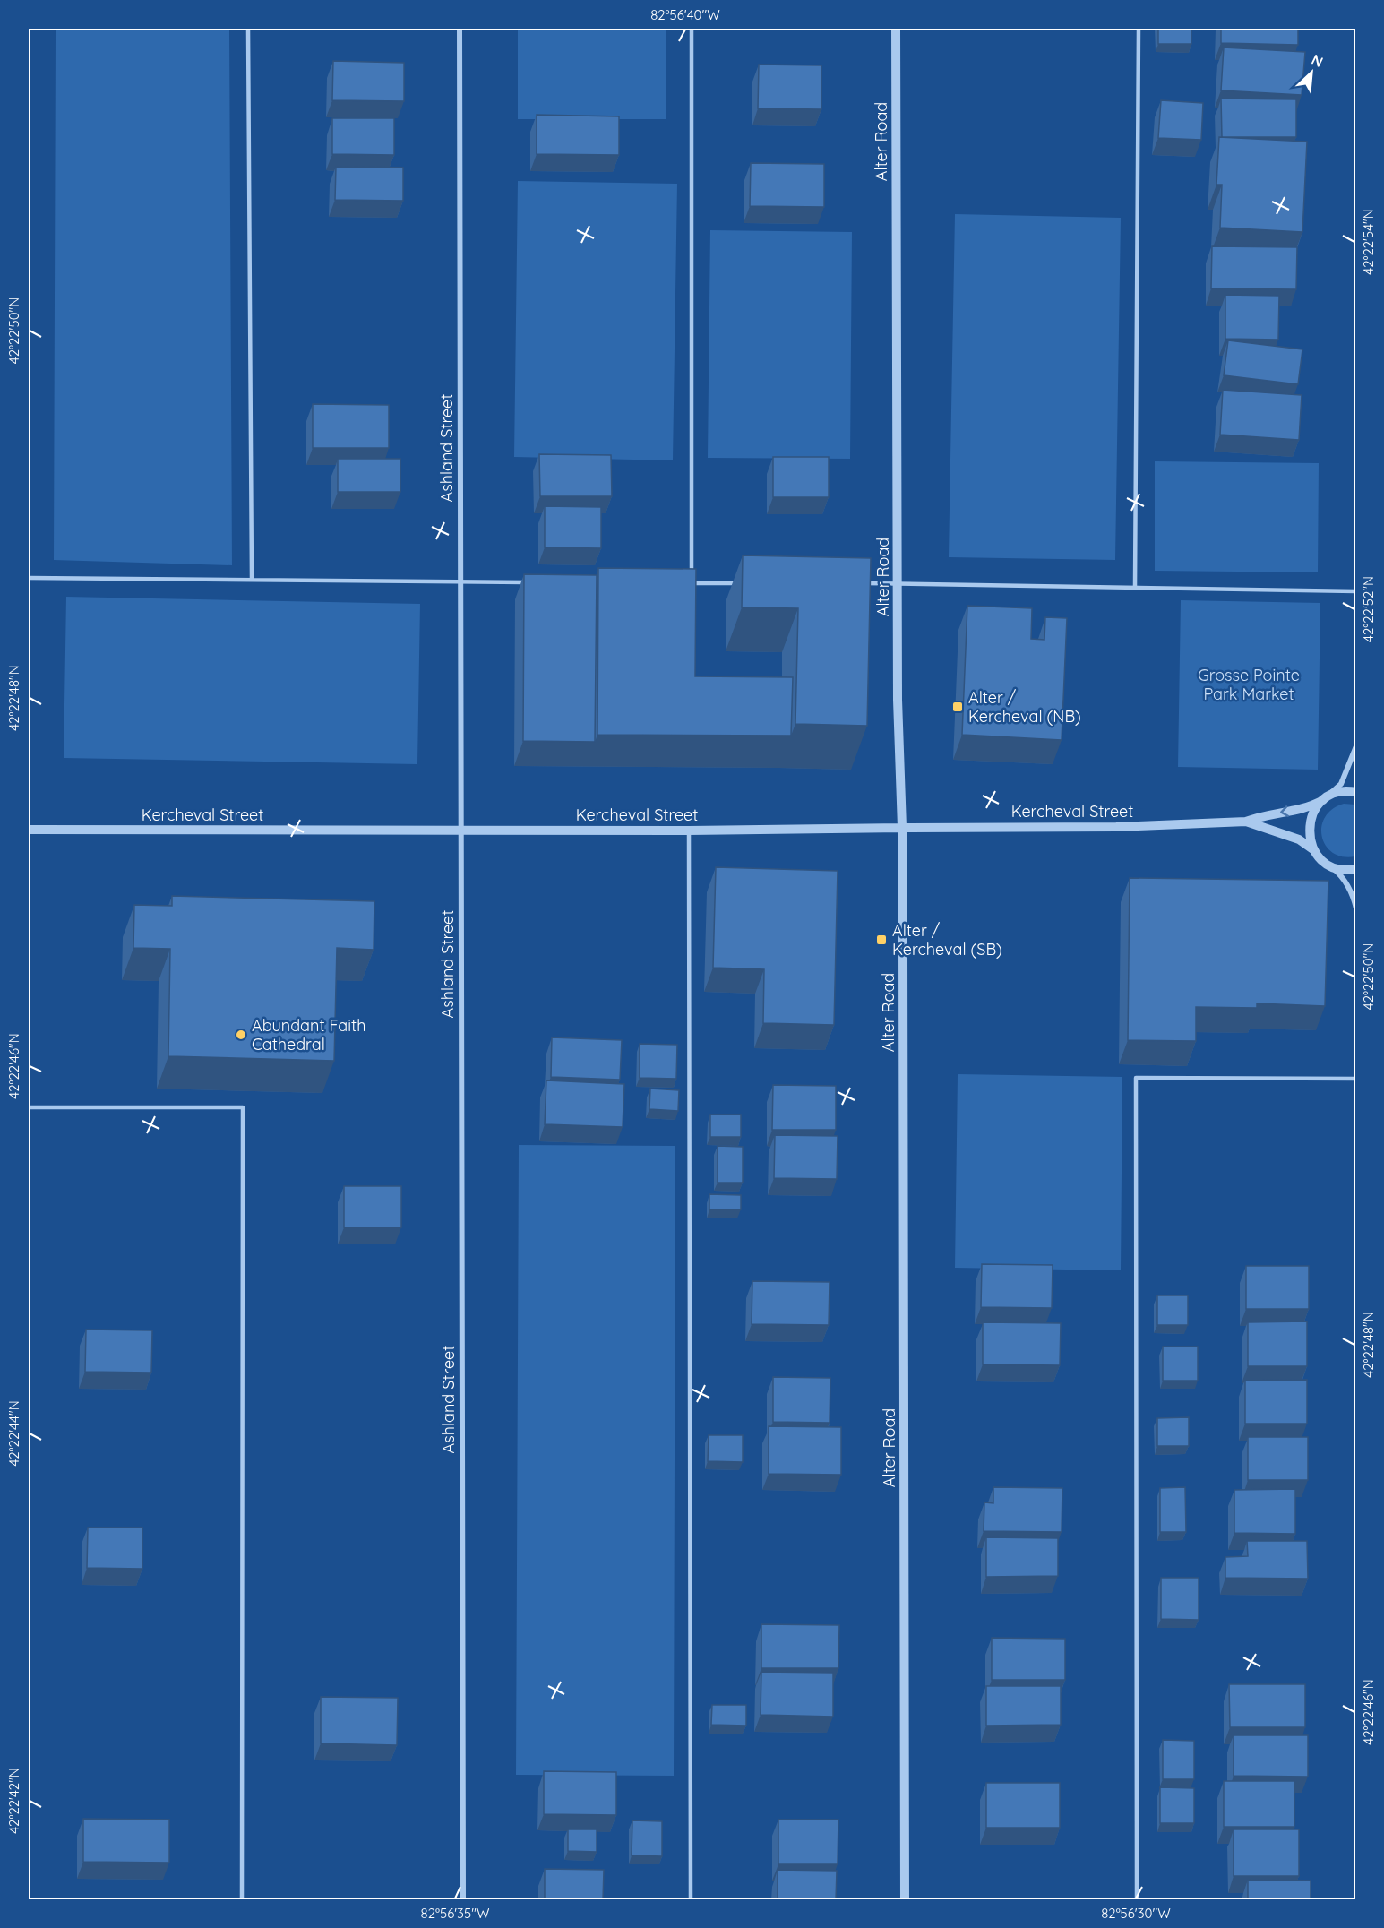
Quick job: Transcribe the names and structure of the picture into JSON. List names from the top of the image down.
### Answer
{
  "streets": {
    "street": ["Alter Road", "Ashland Street", "Kercheval Street"]
  },
  "crossings": [
    ["Alter Road", "Kercheval Street"],
    ["Ashland Street", "Kercheval Street"]
  ],
  "parks": ["Grosse Pointe Park Market"],
  "places": {
    "transit": ["Alter / Kercheval (NB)", "Alter / Kercheval (SB)"],
    "other": ["Abundant Faith Cathedral"]
  },
  "north": "top right",
  "coordinates": [
    "82°56'40\"W",
    "42°22'54\"N",
    "42°22'50\"N",
    "42°22'52\"N",
    "42°22'48\"N",
    "42°22'46\"N",
    "42°22'44\"N",
    "42°22'42\"N",
    "82°56'35\"W",
    "82°56'30\"W"
  ]
}
